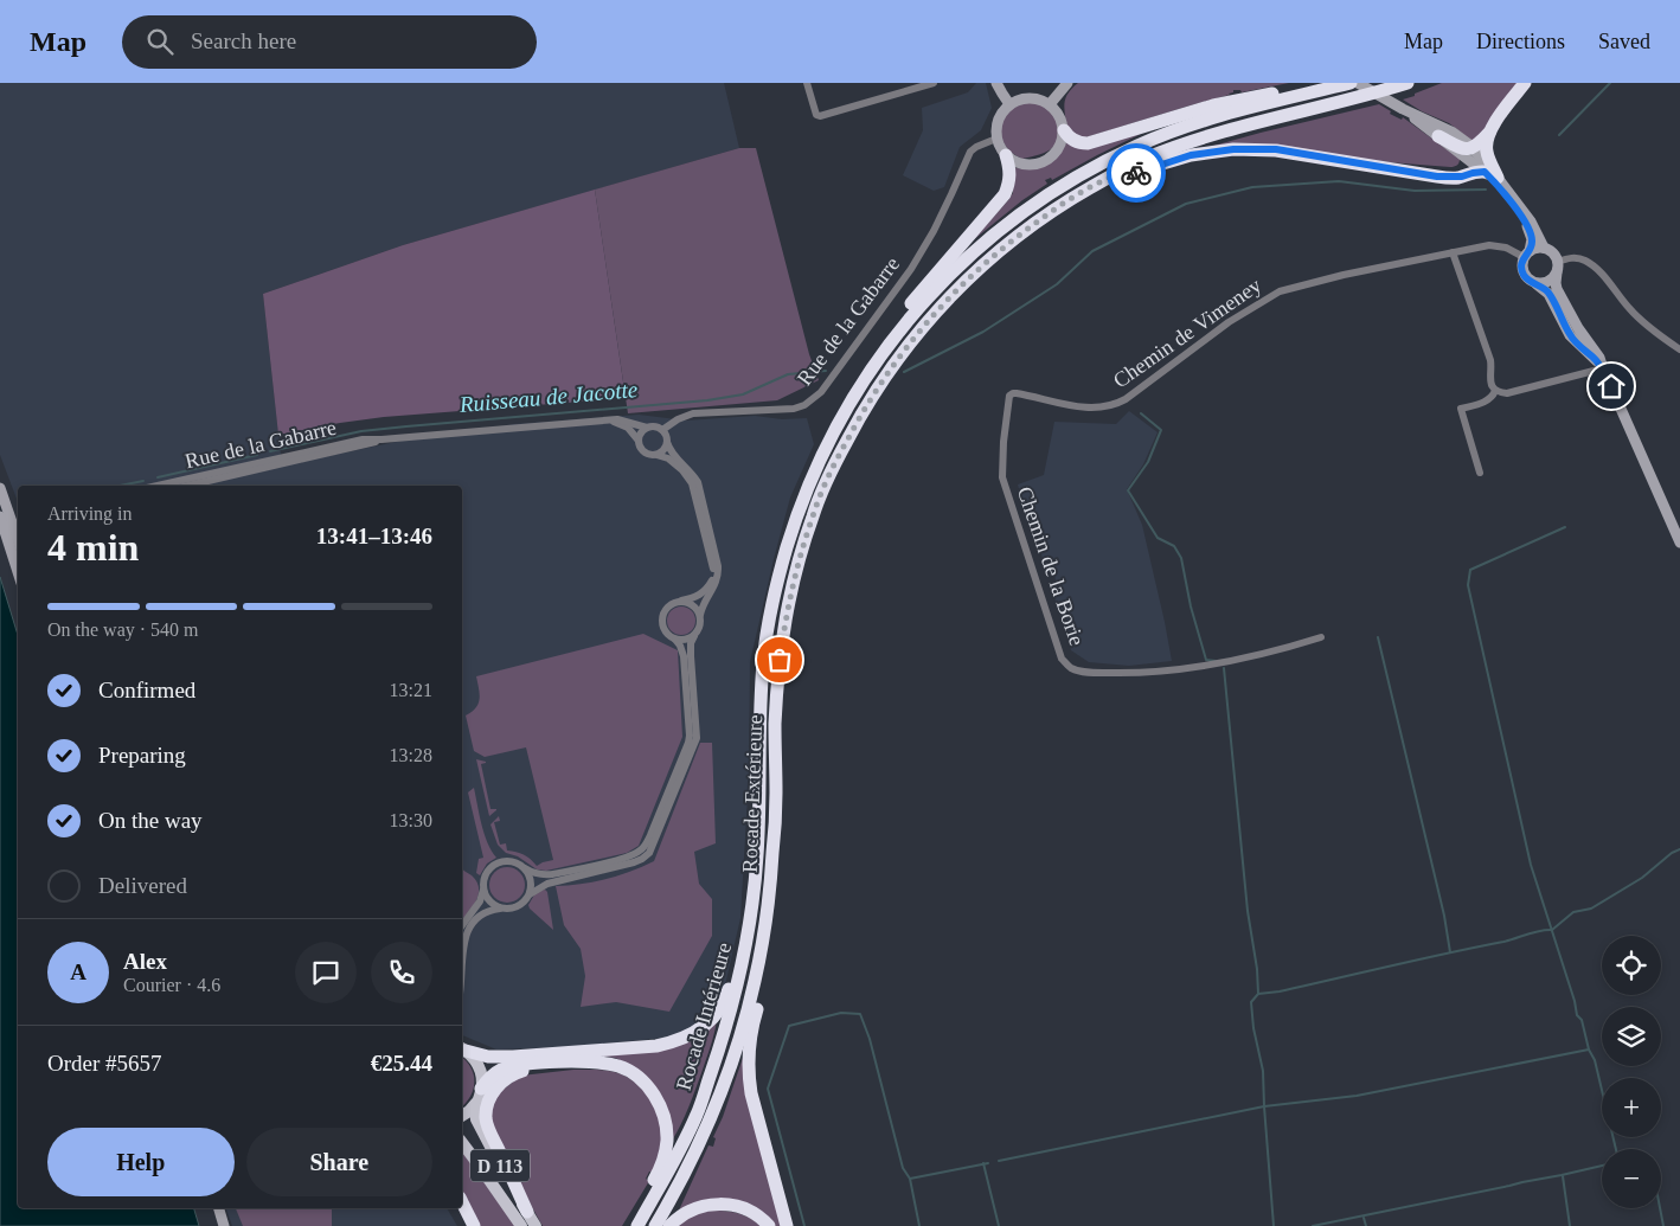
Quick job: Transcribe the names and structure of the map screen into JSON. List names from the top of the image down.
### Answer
{
  "streets": {
    "highway": ["Rocade Extérieure", "Rocade Intérieure"],
    "main road": ["D 113"],
    "street": ["Rue de la Gabarre", "Chemin de Vimeney", "Chemin de la Borie"]
  },
  "crossings": [
    ["Chemin de Vimeney", "Chemin de la Borie"]
  ],
  "water": ["Ruisseau de Jacotte"],
  "page": {
    "header": "Map",
    "search": "Search here",
    "nav": ["Map", "Directions", "Saved"],
    "heading": ["4 min", "Arriving in", "13:41–13:46"],
    "panel": [
      "Alex",
      "Courier · 4.6",
      "Order #5657",
      "€25.44"
    ],
    "bar": "On the way · 540 m",
    "list": [
      ["Confirmed", "13:21"],
      ["Preparing", "13:28"],
      ["On the way", "13:30"],
      "Delivered"
    ],
    "map_buttons": ["+", "−"],
    "round": "A",
    "buttons": ["Help", "Share"]
  }
}
